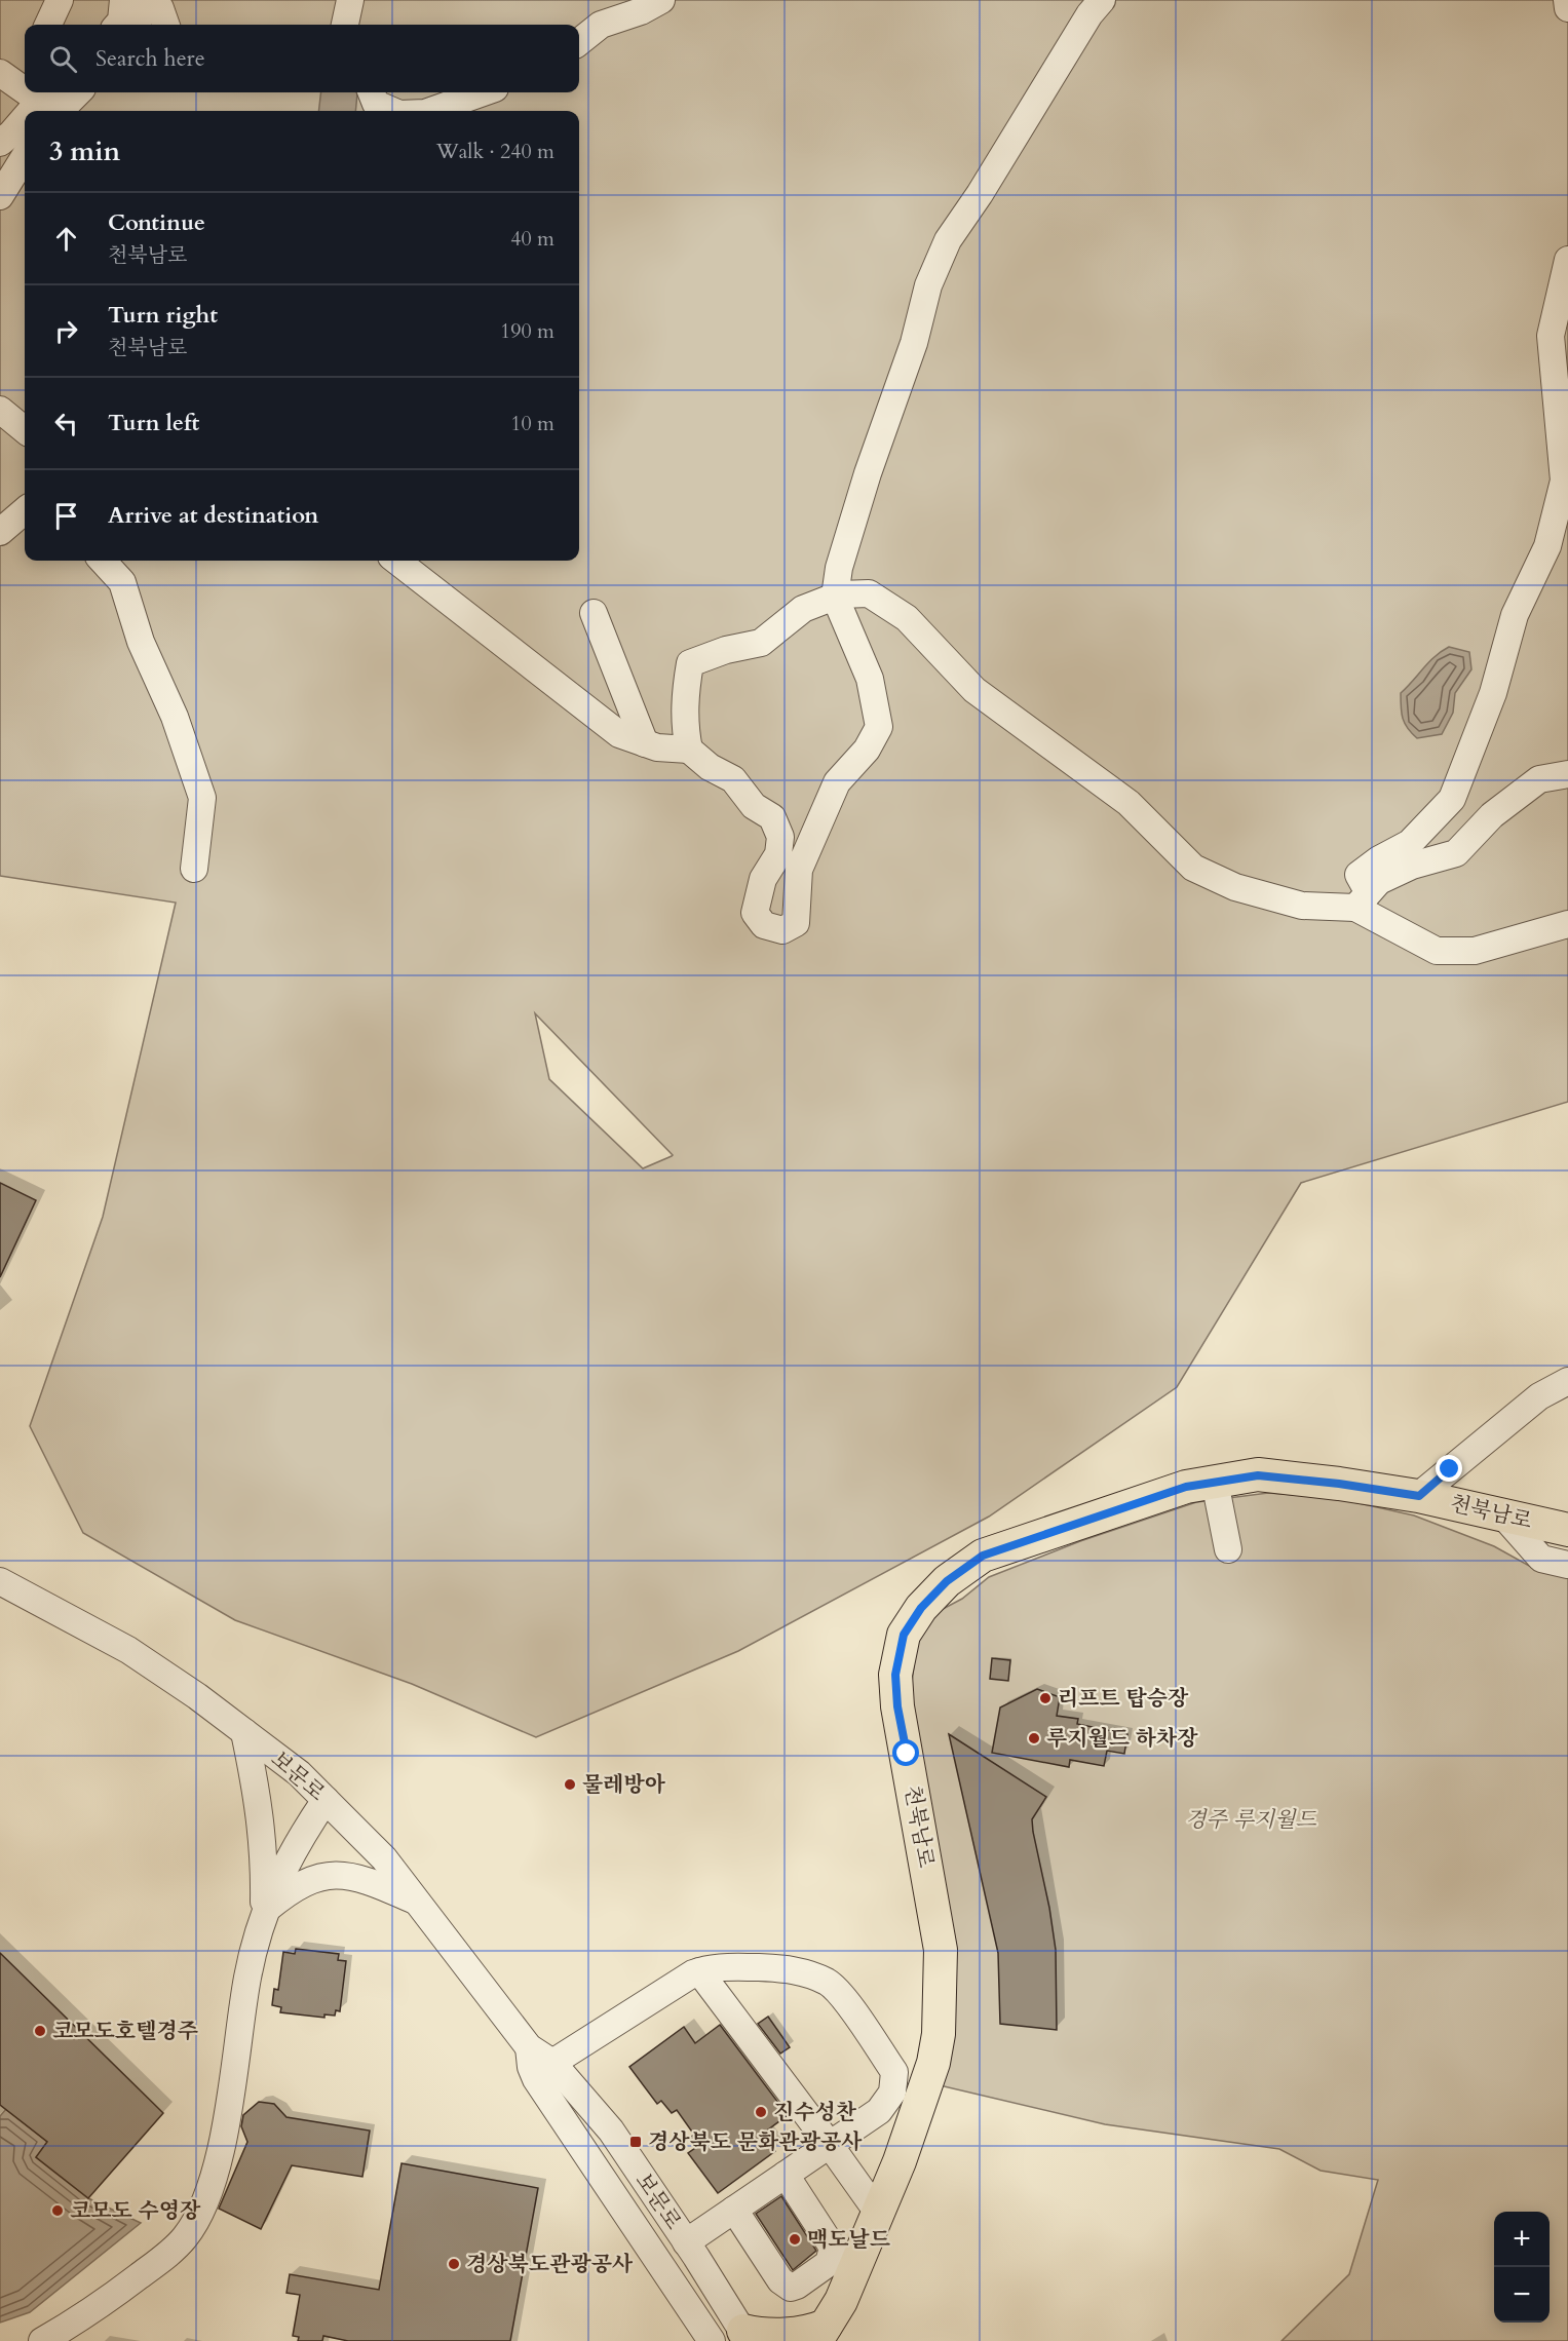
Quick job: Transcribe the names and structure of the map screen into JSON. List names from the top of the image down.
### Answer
{
  "streets": {
    "main road": ["천북남로"],
    "street": ["보문로"]
  },
  "parks": ["경주 루지월드"],
  "places": {
    "other": [
      "리프트 탑승장",
      "루지월드 하차장",
      "물레방아",
      "코모도호텔경주",
      "진수성찬",
      "코모도 수영장",
      "맥도날드",
      "경상북도관광공사"
    ],
    "transit": ["경상북도 문화관광공사"]
  },
  "page": {
    "search": "Search here",
    "heading": ["3 min", "Walk · 240 m"],
    "list": [
      ["Continue", "천북남로", "40 m"],
      ["Turn right", "천북남로", "190 m"],
      ["Turn left", "10 m"],
      "Arrive at destination"
    ],
    "map_buttons": ["+", "−"]
  }
}
